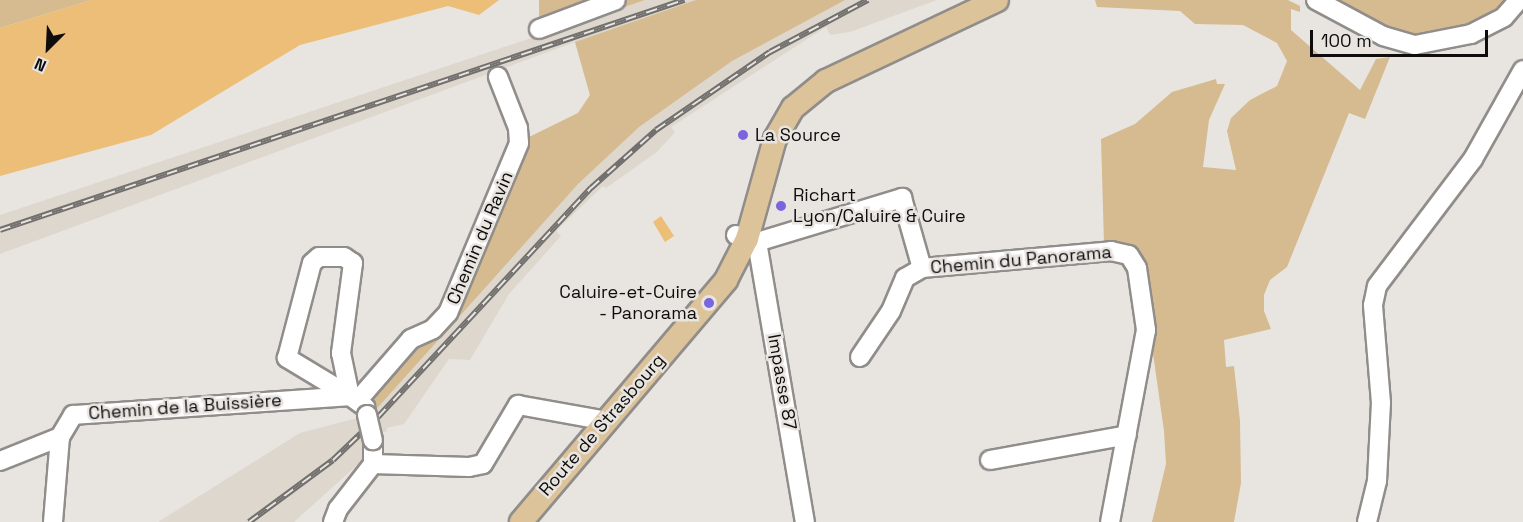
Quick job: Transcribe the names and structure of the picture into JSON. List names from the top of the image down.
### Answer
{
  "streets": {
    "main road": ["Route de Strasbourg"],
    "street": [
      "Chemin du Ravin",
      "Chemin du Panorama",
      "Impasse 87",
      "Chemin de la Buissière"
    ]
  },
  "crossings": [
    ["Chemin du Ravin", "Chemin de la Buissière"],
    ["Chemin du Panorama", "Impasse 87"],
    ["Chemin du Panorama", "Route de Strasbourg"],
    ["Impasse 87", "Route de Strasbourg"]
  ],
  "places": ["La Source", "Richart Lyon/Caluire & Cuire", "Caluire-et-Cuire - Panorama"],
  "scale_bar": "100 m",
  "north": "bottom left"
}
